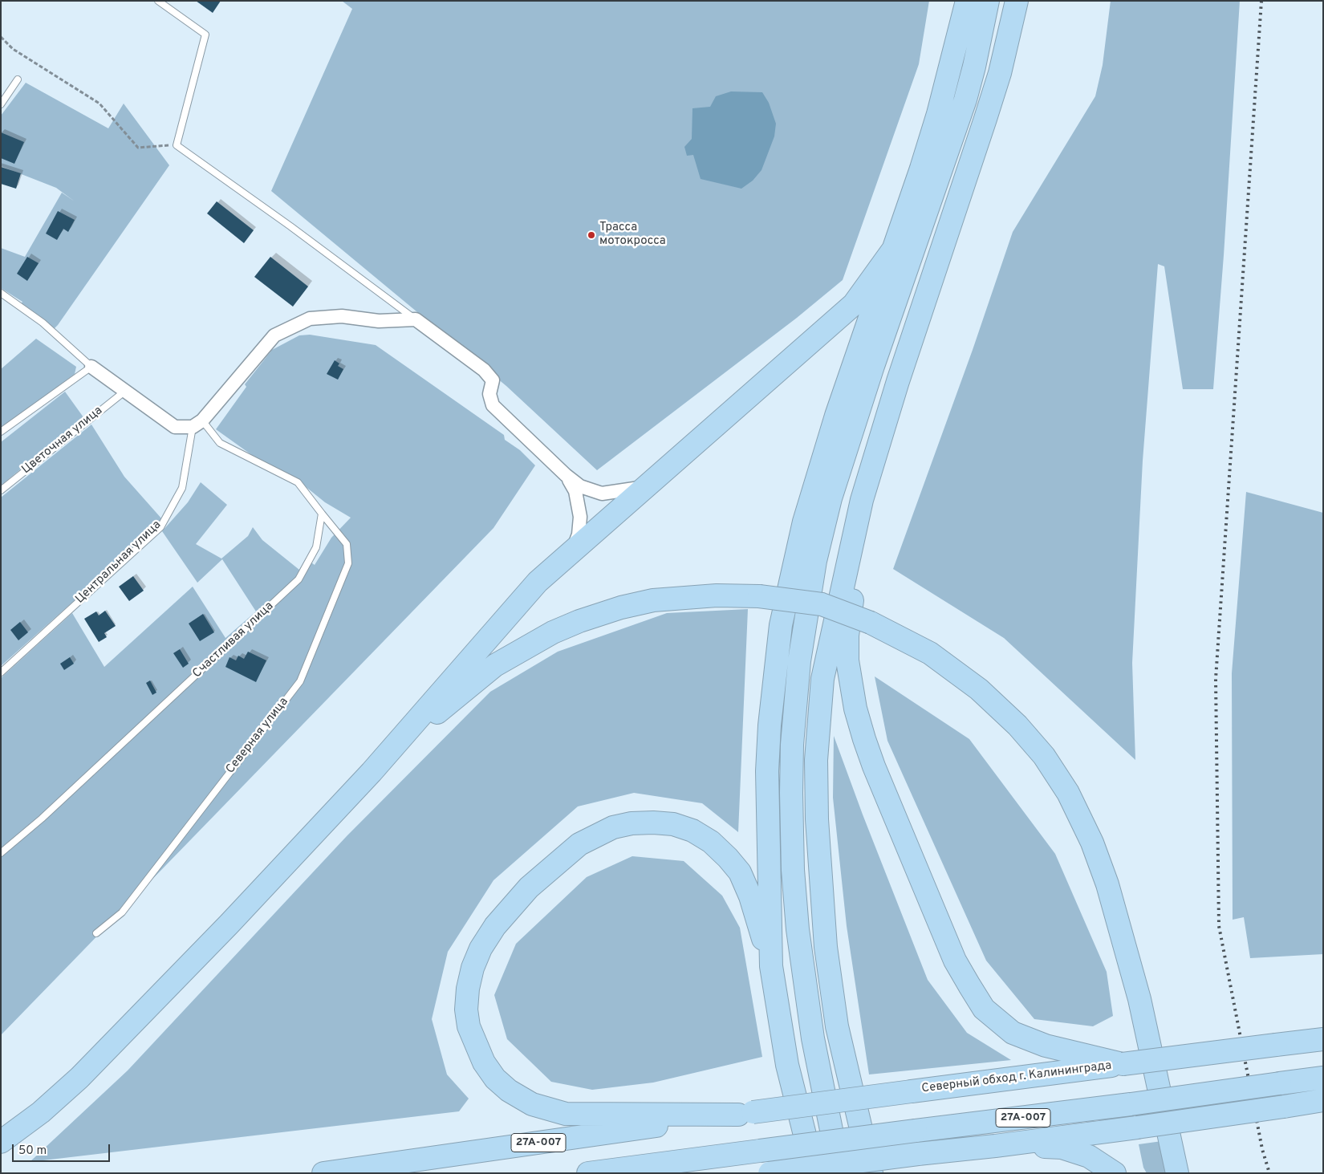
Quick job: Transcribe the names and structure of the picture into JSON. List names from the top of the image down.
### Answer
{
  "streets": {
    "highway": ["Северный обход г. Калининграда", "27А-007"],
    "lane": [
      "Цветочная улица",
      "Центральная улица",
      "Счастливая улица",
      "Северная улица"
    ]
  },
  "crossings": [
    ["Счастливая улица", "Северная улица"],
    ["Северный обход г. Калининграда", "27А-007"]
  ],
  "places": ["Трасса мотокросса"],
  "scale_bar": "50 m"
}
